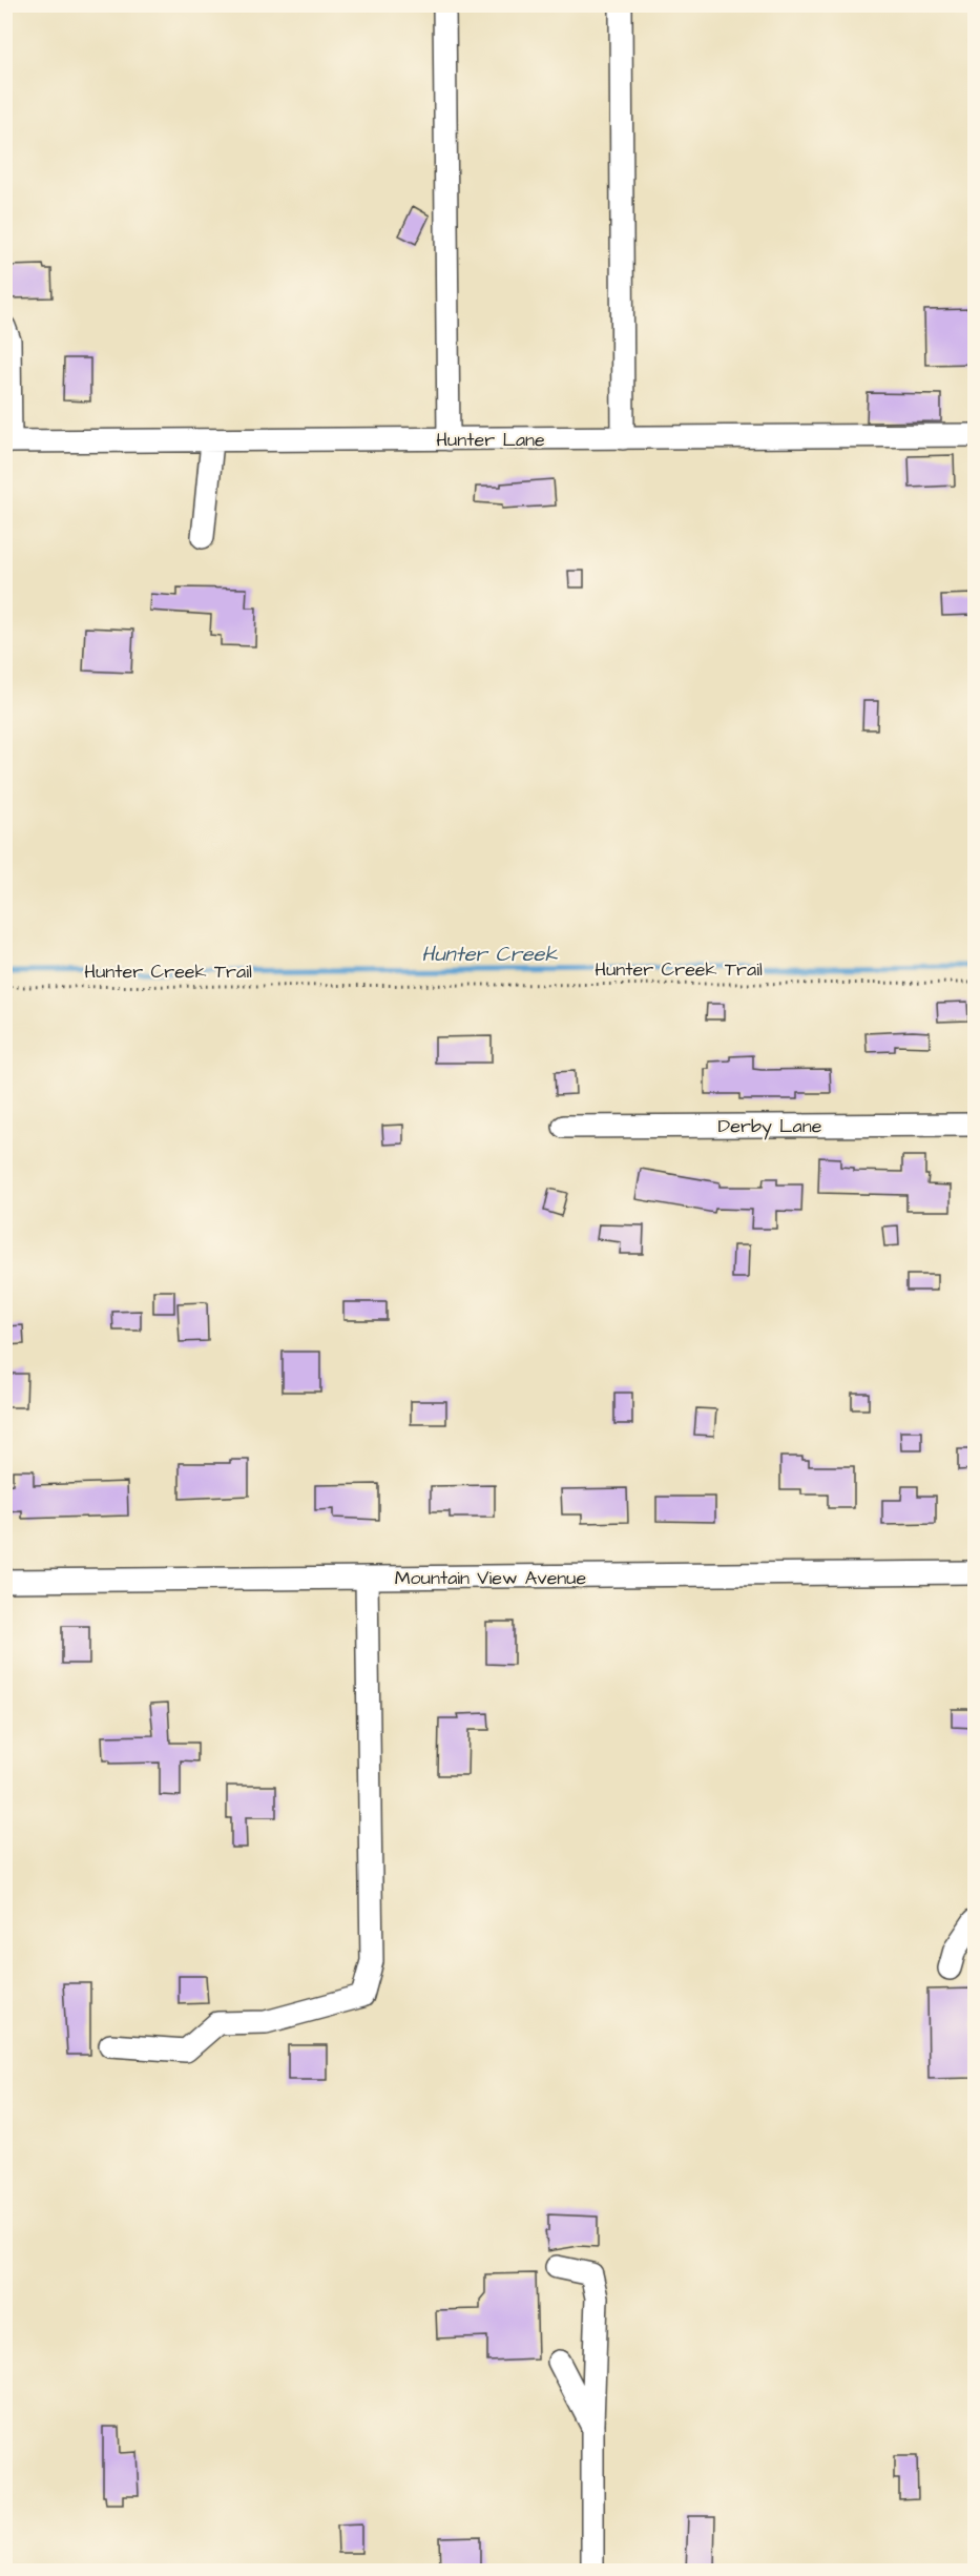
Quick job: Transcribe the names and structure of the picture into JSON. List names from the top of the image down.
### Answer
{
  "streets": {
    "street": ["Hunter Lane", "Derby Lane", "Mountain View Avenue"],
    "path": ["Hunter Creek Trail"]
  },
  "water": ["Hunter Creek"]
}
